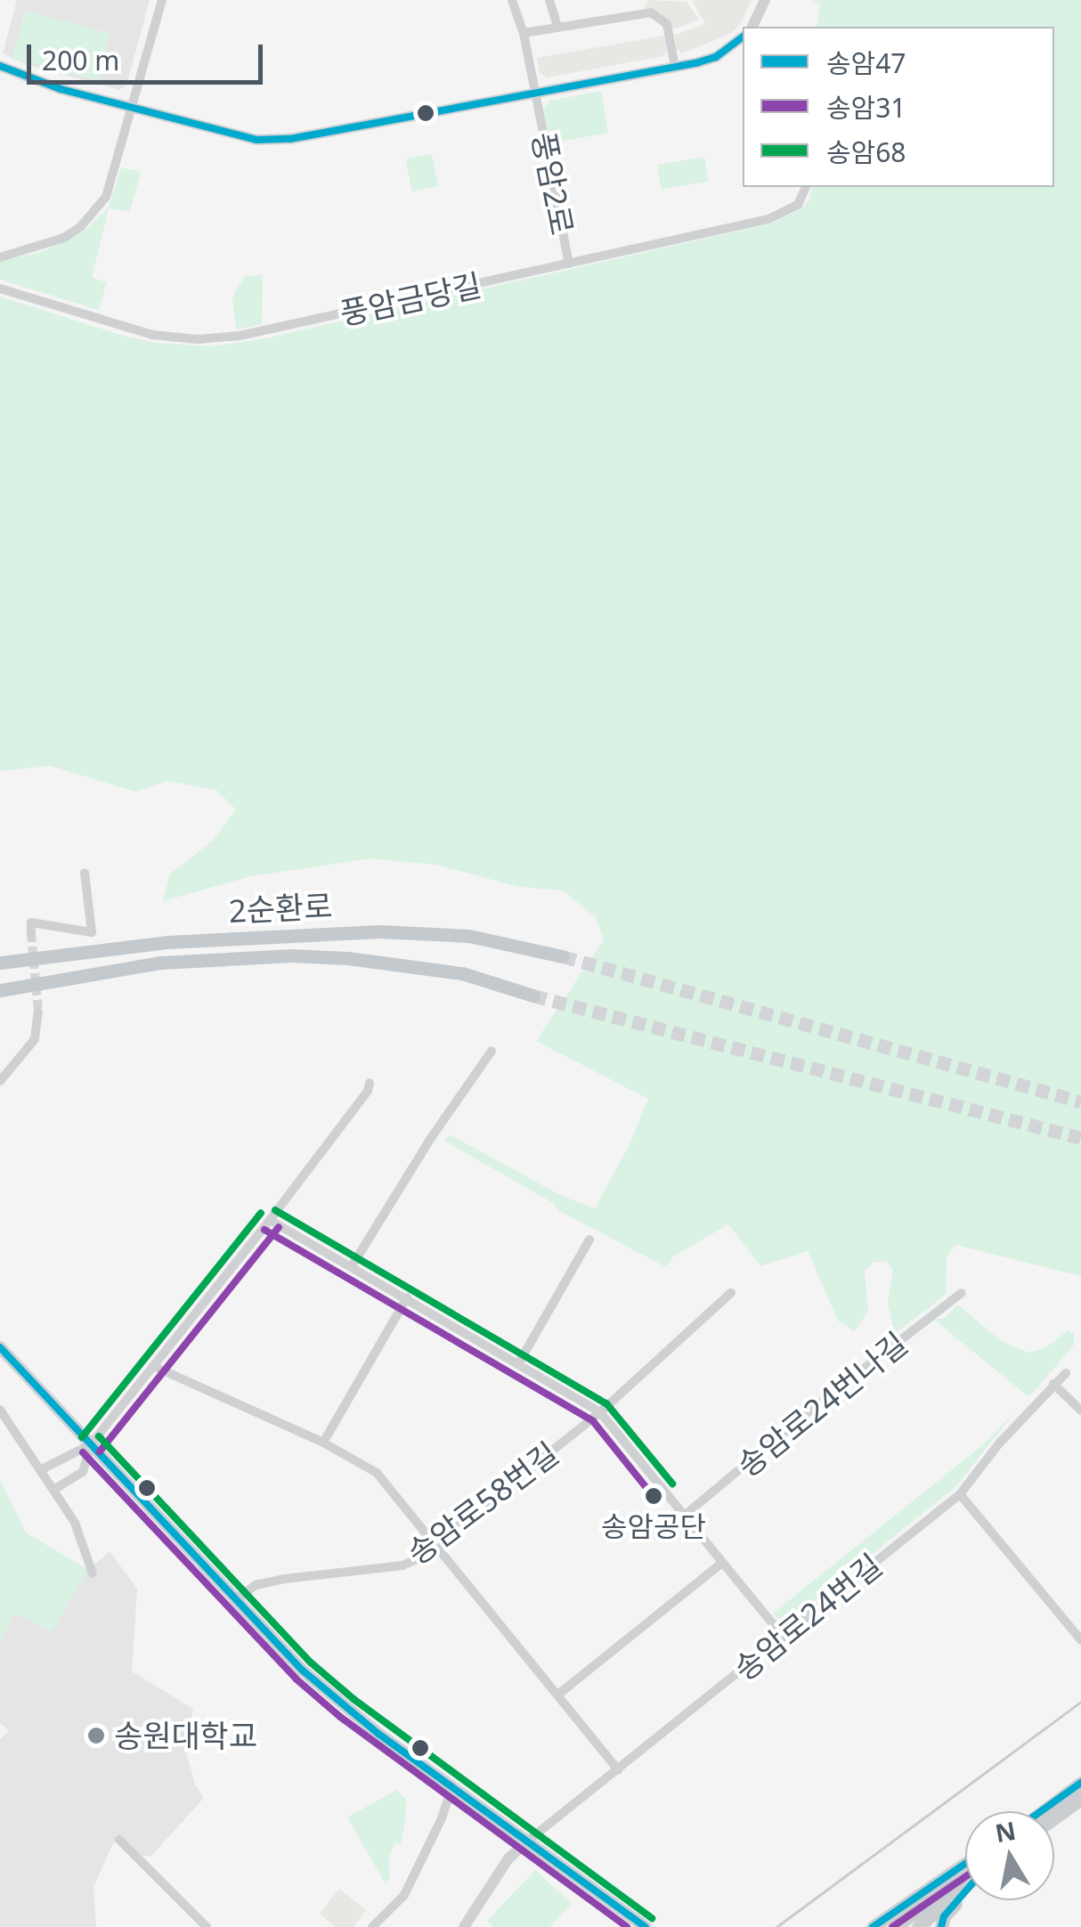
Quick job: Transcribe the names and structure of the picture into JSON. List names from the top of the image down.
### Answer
{
  "streets": {
    "highway": ["2순환로"],
    "street": [
      "풍암2로",
      "풍암금당길",
      "송암로24번나길",
      "송암로58번길",
      "송암로24번길"
    ]
  },
  "crossings": [
    ["풍암2로", "풍암금당길"]
  ],
  "places": ["송암공단", "송원대학교"],
  "lines": ["transit line 송암47", "transit line 송암68", "transit line 송암31"],
  "legend": ["송암47", "송암31", "송암68"],
  "scale_bar": "200 m",
  "north": "top"
}
